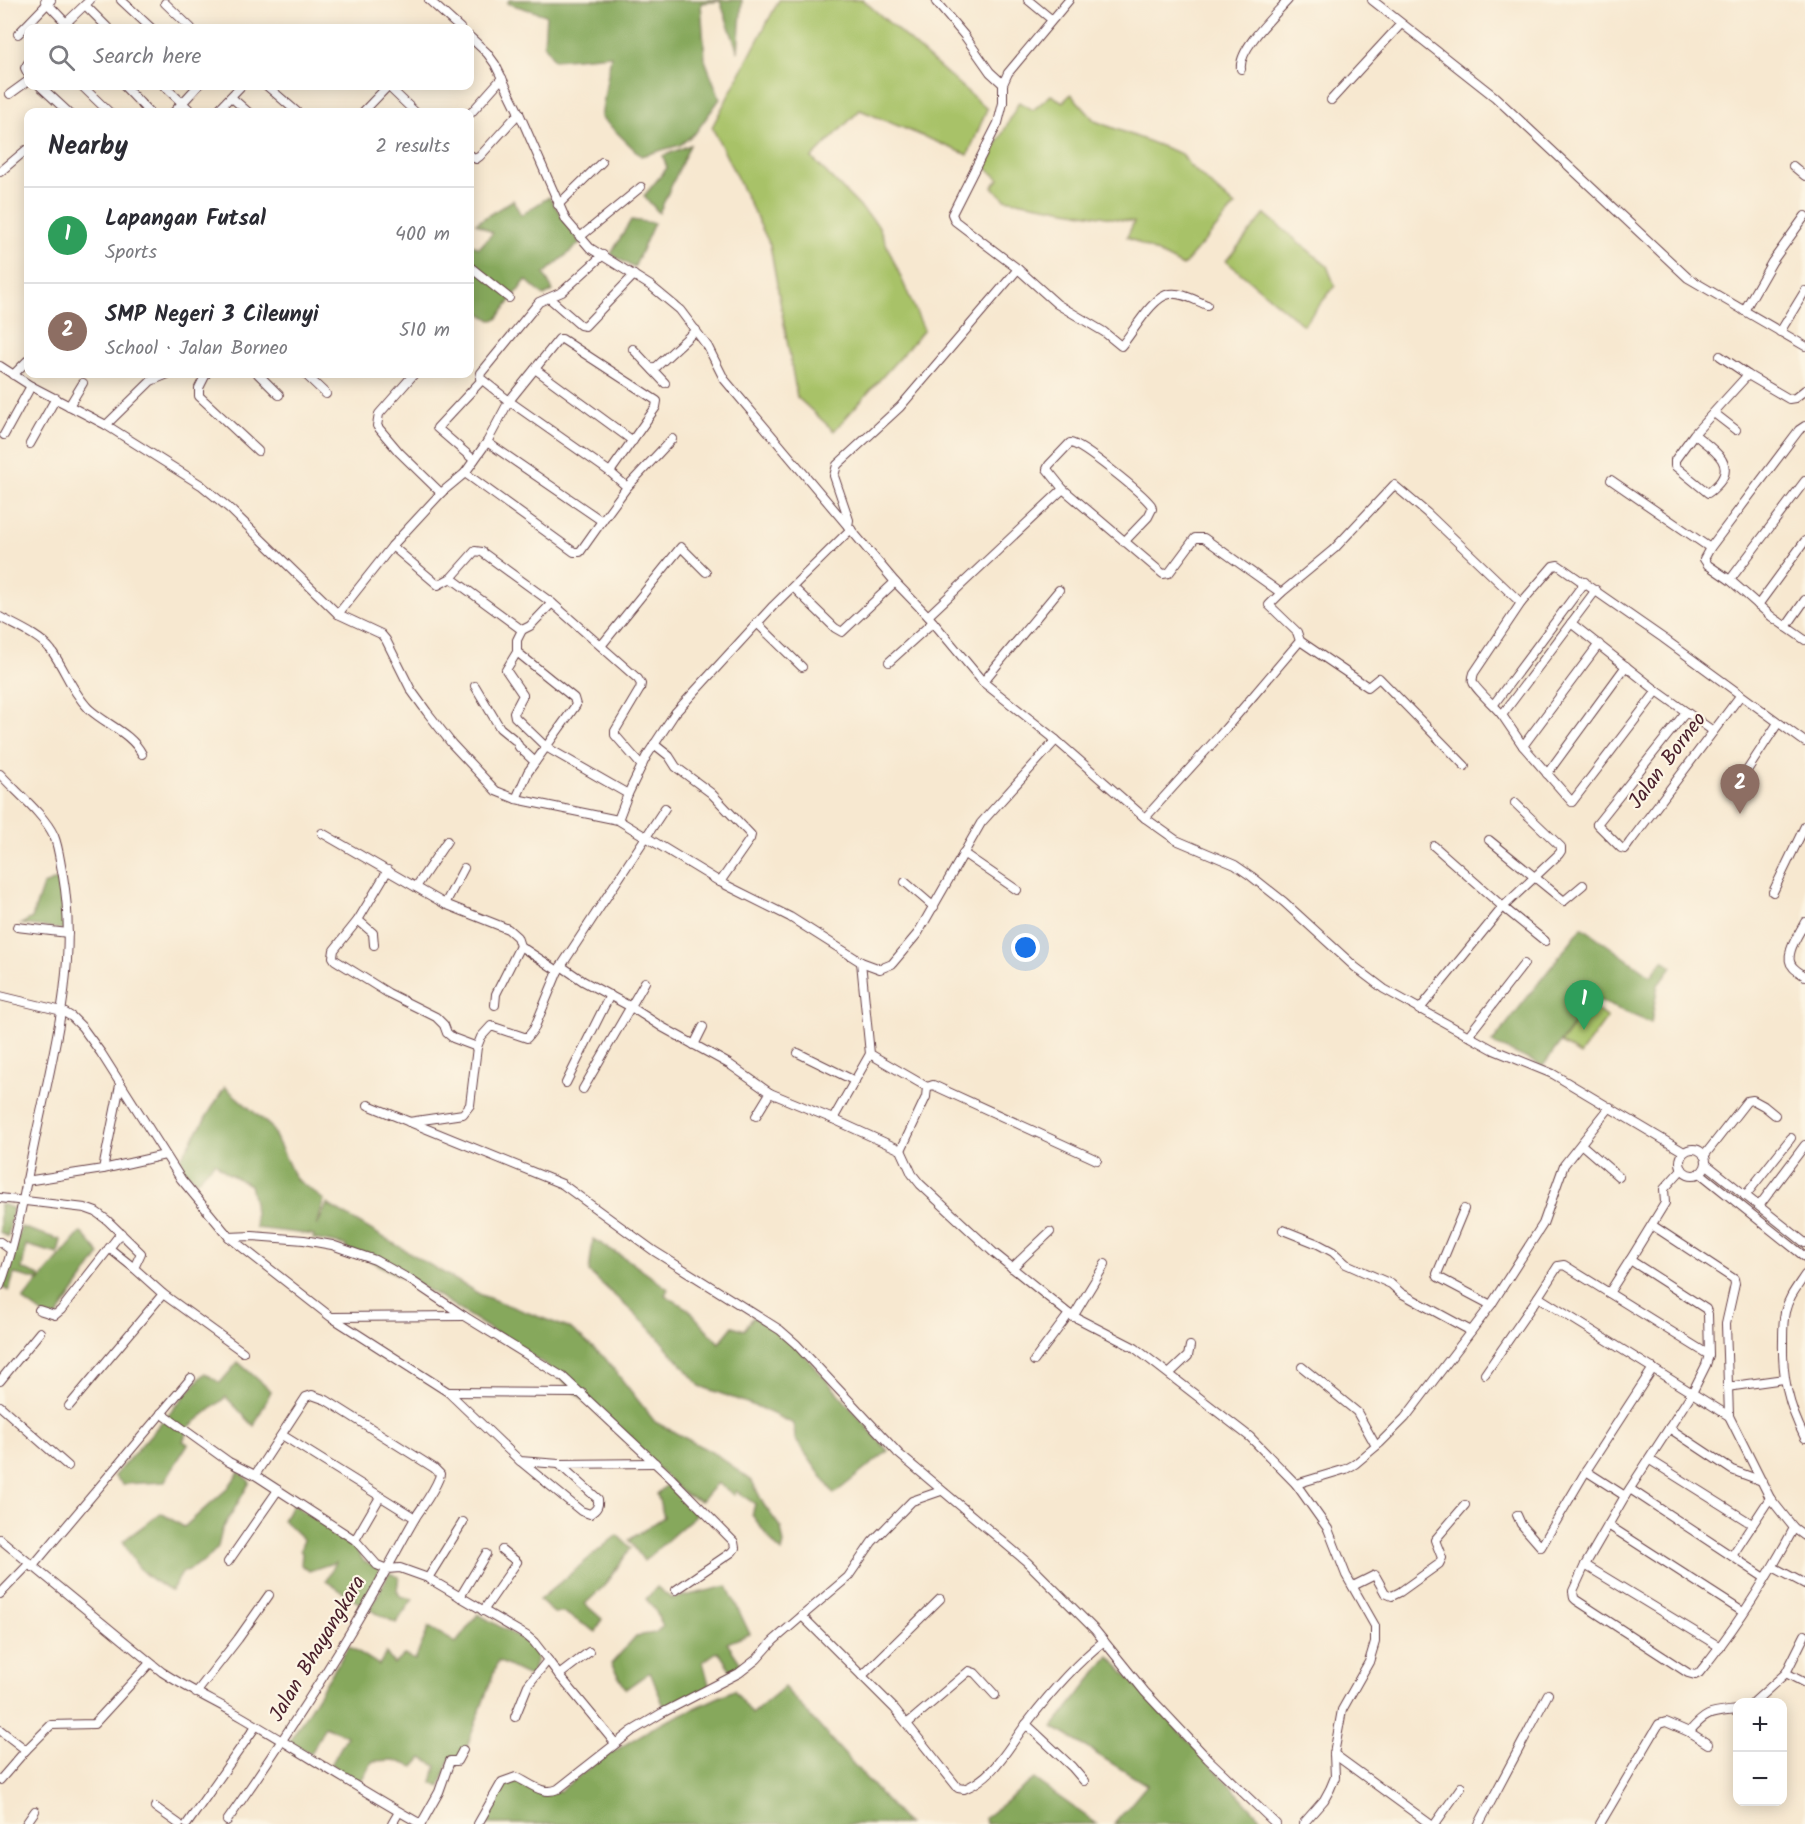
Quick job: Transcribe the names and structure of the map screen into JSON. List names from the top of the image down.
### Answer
{
  "streets": {
    "street": ["Jalan Borneo", "Jalan Bhayangkara"]
  },
  "page": {
    "search": "Search here",
    "heading": ["Nearby", "2 results"],
    "list": [
      {
        "mark": "1",
        "name": "Lapangan Futsal",
        "note": "Sports",
        "value": "400 m"
      },
      {
        "mark": "2",
        "name": "SMP Negeri 3 Cileunyi",
        "note": "School · Jalan Borneo",
        "value": "510 m"
      }
    ],
    "pins": ["2", "1"],
    "map_buttons": ["+", "−"]
  }
}
